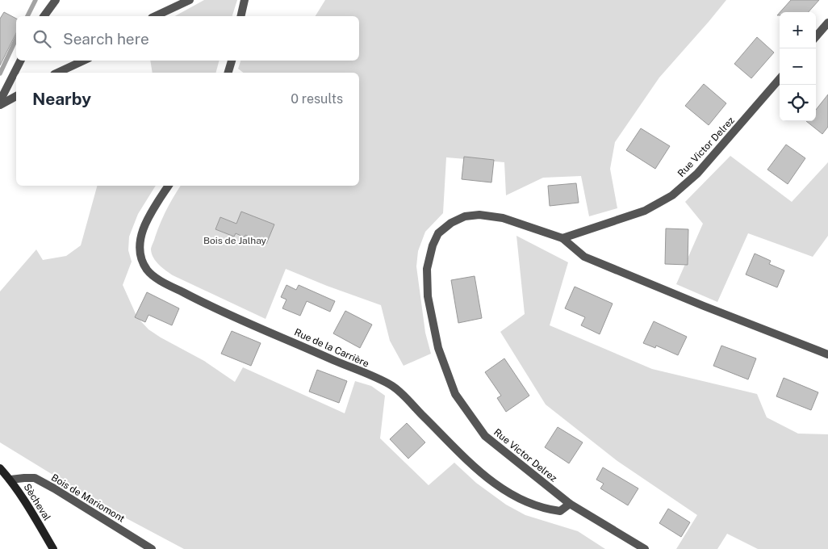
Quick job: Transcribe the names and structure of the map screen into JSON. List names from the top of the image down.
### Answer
{
  "streets": {
    "main road": ["Sècheval"],
    "street": ["Rue Victor Delrez", "Rue de la Carrière", "Bois de Mariomont"]
  },
  "crossings": [
    ["Rue Victor Delrez", "Rue de la Carrière"],
    ["Bois de Mariomont", "Sècheval"]
  ],
  "parks": ["Bois de Jalhay"],
  "page": {
    "map_buttons": ["+", "−"],
    "search": "Search here",
    "heading": ["Nearby", "0 results"]
  }
}
